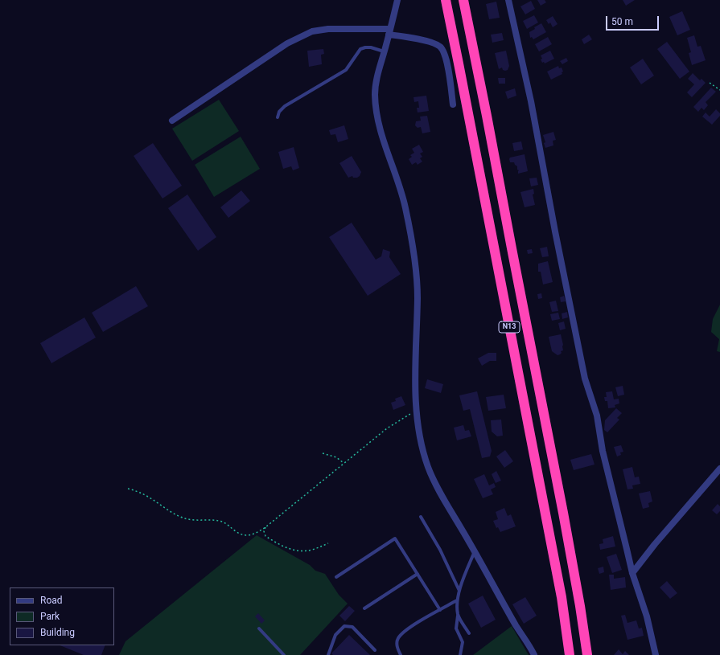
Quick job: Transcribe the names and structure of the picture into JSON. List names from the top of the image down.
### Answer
{
  "streets": {
    "highway": ["N13"]
  },
  "legend": ["Road", "Park", "Building"],
  "scale_bar": "50 m"
}
